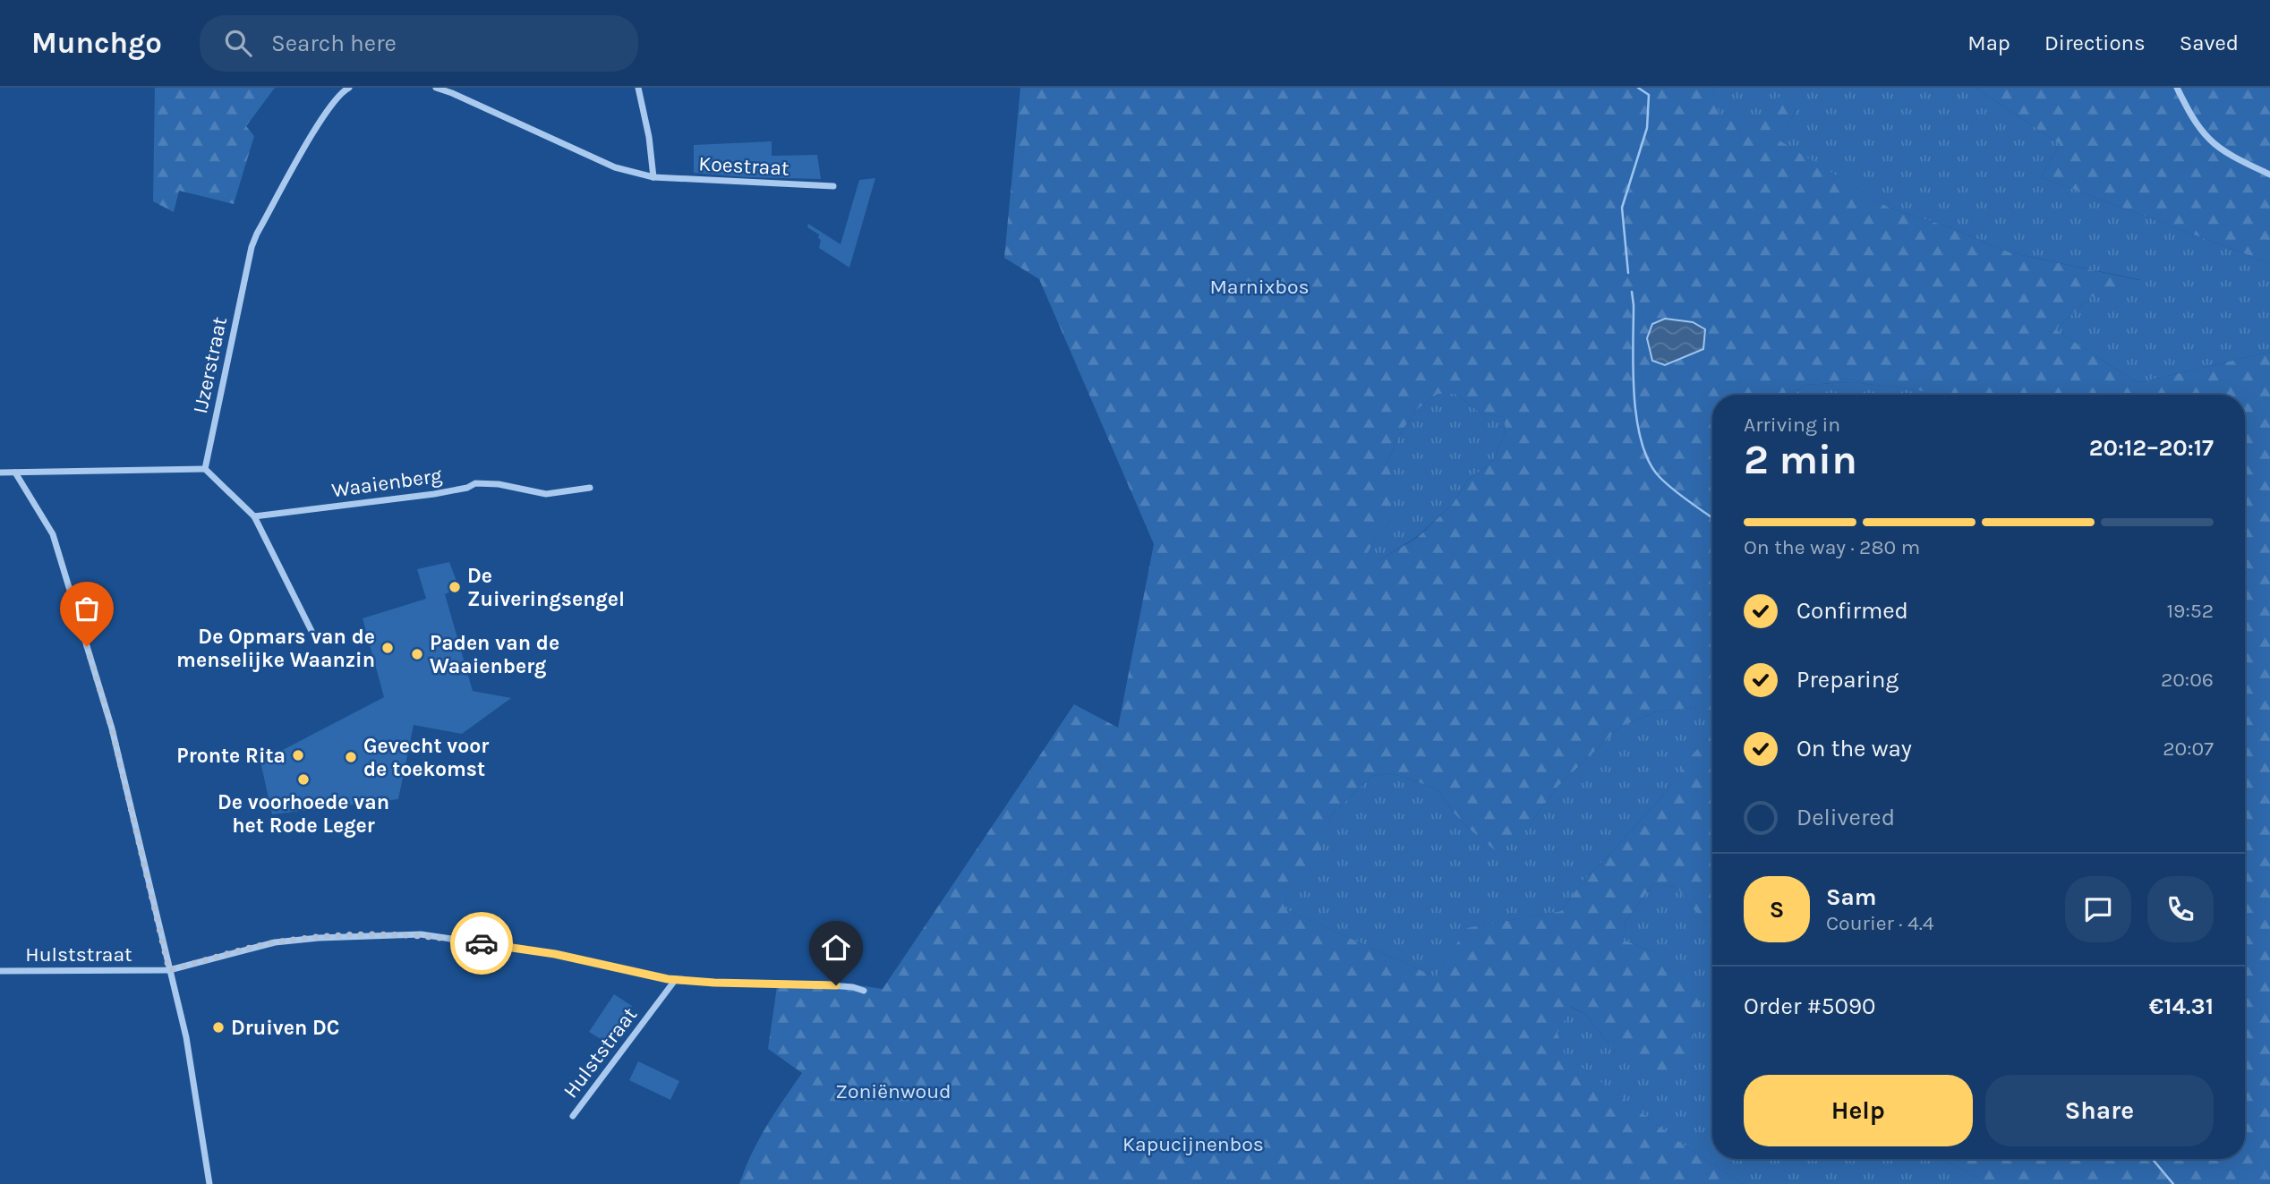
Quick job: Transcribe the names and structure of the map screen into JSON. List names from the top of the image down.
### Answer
{
  "streets": {
    "street": [
      "Koestraat",
      "IJzerstraat",
      "Waaienberg",
      "Hulststraat"
    ]
  },
  "parks": ["Marnixbos", "Zoniënwoud", "Kapucijnenbos"],
  "places": [
    "De Zuiveringsengel",
    "De Opmars van de menselijke Waanzin",
    "Paden van de Waaienberg",
    "Pronte Rita",
    "Gevecht voor de toekomst",
    "De voorhoede van het Rode Leger",
    "Druiven DC"
  ],
  "page": {
    "header": "Munchgo",
    "search": "Search here",
    "nav": ["Map", "Directions", "Saved"],
    "heading": ["2 min", "Arriving in", "20:12–20:17"],
    "panel": [
      "Sam",
      "Courier · 4.4",
      "Order #5090",
      "€14.31"
    ],
    "bar": "On the way · 280 m",
    "list": [
      ["Confirmed", "19:52"],
      ["Preparing", "20:06"],
      ["On the way", "20:07"],
      "Delivered"
    ],
    "round": "S",
    "buttons": ["Help", "Share"]
  }
}
